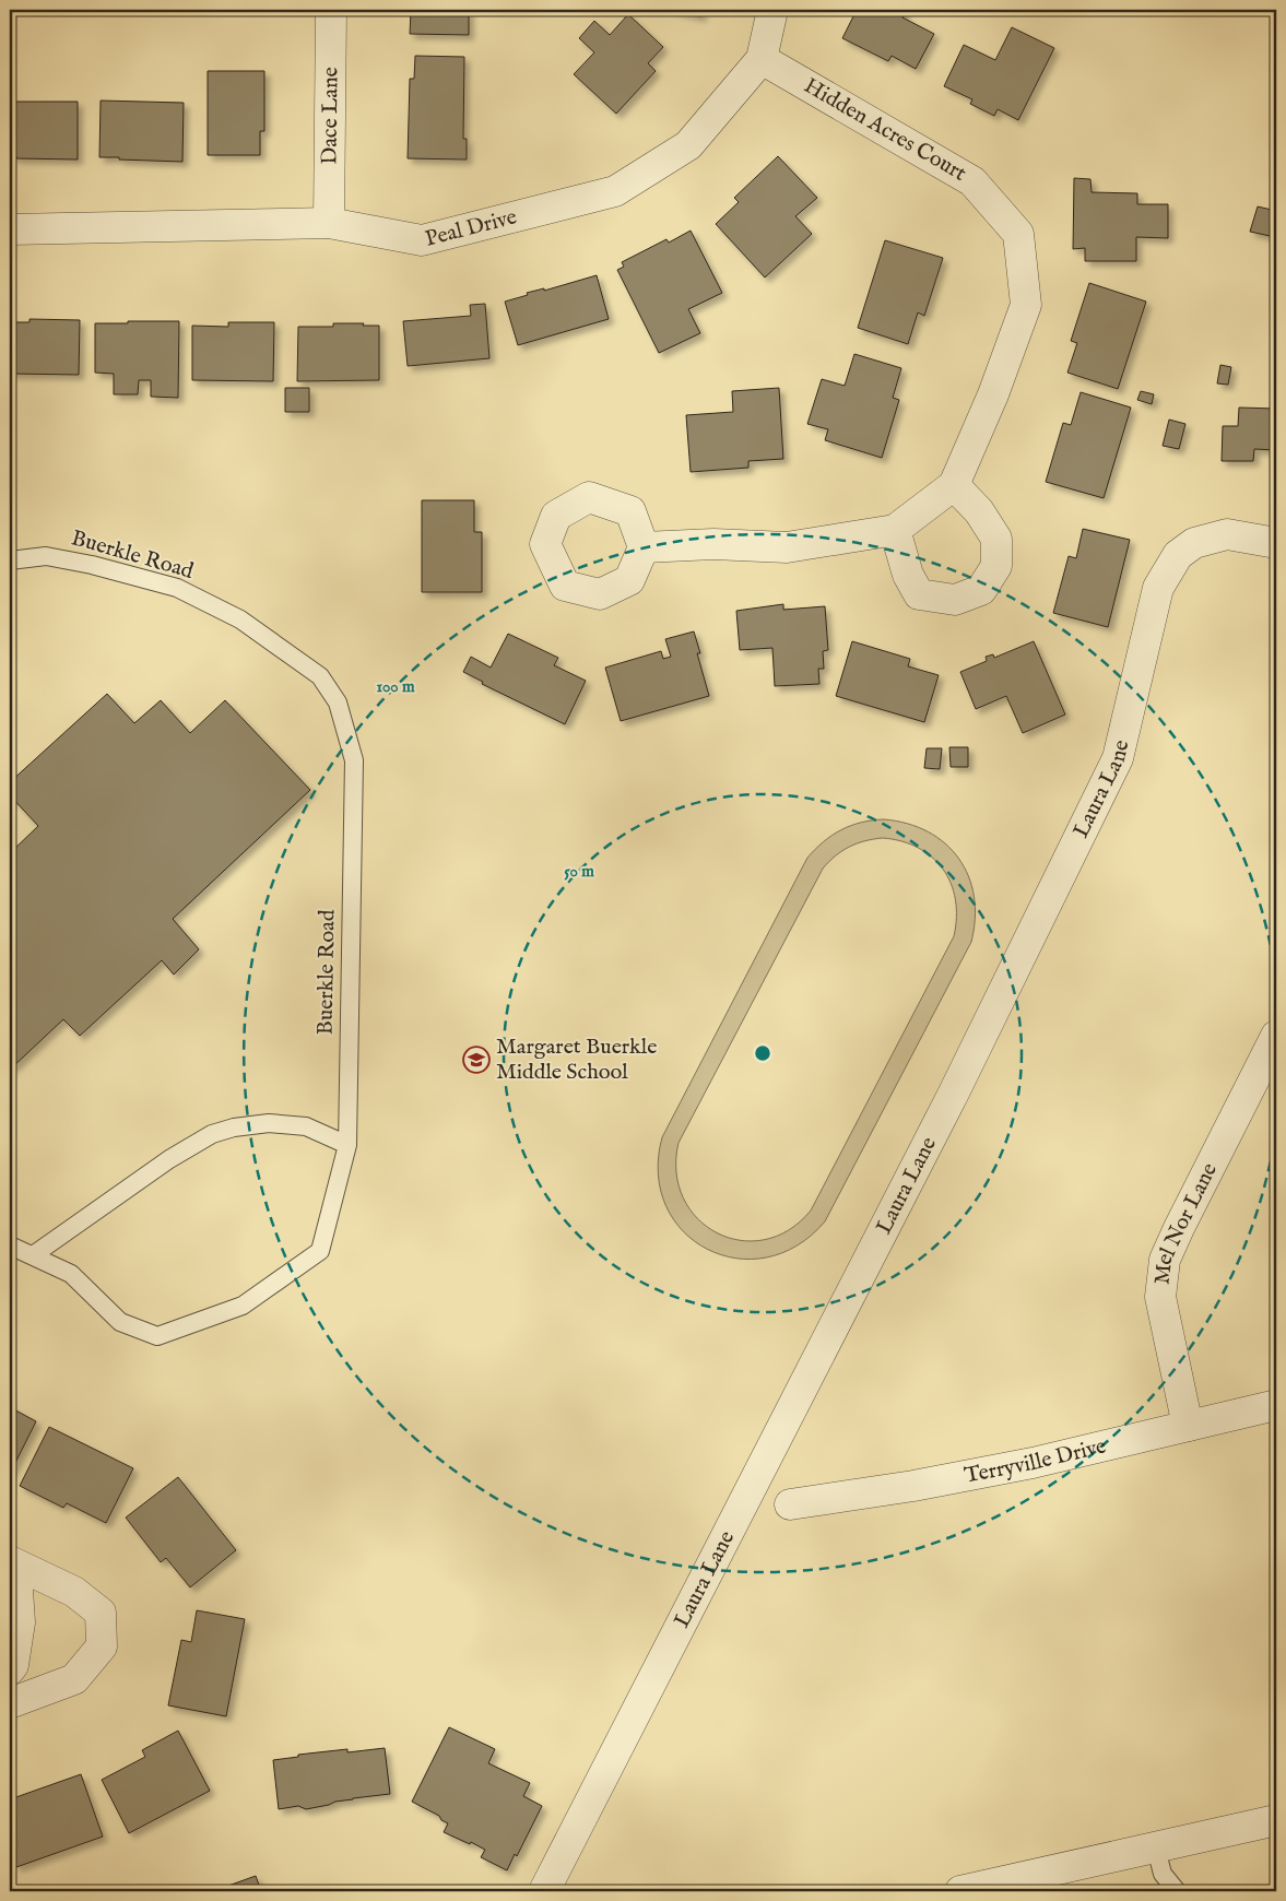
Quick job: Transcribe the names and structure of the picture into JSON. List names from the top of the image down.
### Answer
{
  "streets": {
    "street": [
      "Dace Lane",
      "Hidden Acres Court",
      "Peal Drive",
      "Laura Lane",
      "Mel Nor Lane",
      "Terryville Drive"
    ],
    "lane": ["Buerkle Road"]
  },
  "crossings": [
    ["Dace Lane", "Peal Drive"],
    ["Hidden Acres Court", "Peal Drive"],
    ["Mel Nor Lane", "Terryville Drive"]
  ],
  "places": {
    "school or university": ["Margaret Buerkle Middle School"]
  },
  "rings": ["100 m", "50 m"]
}
